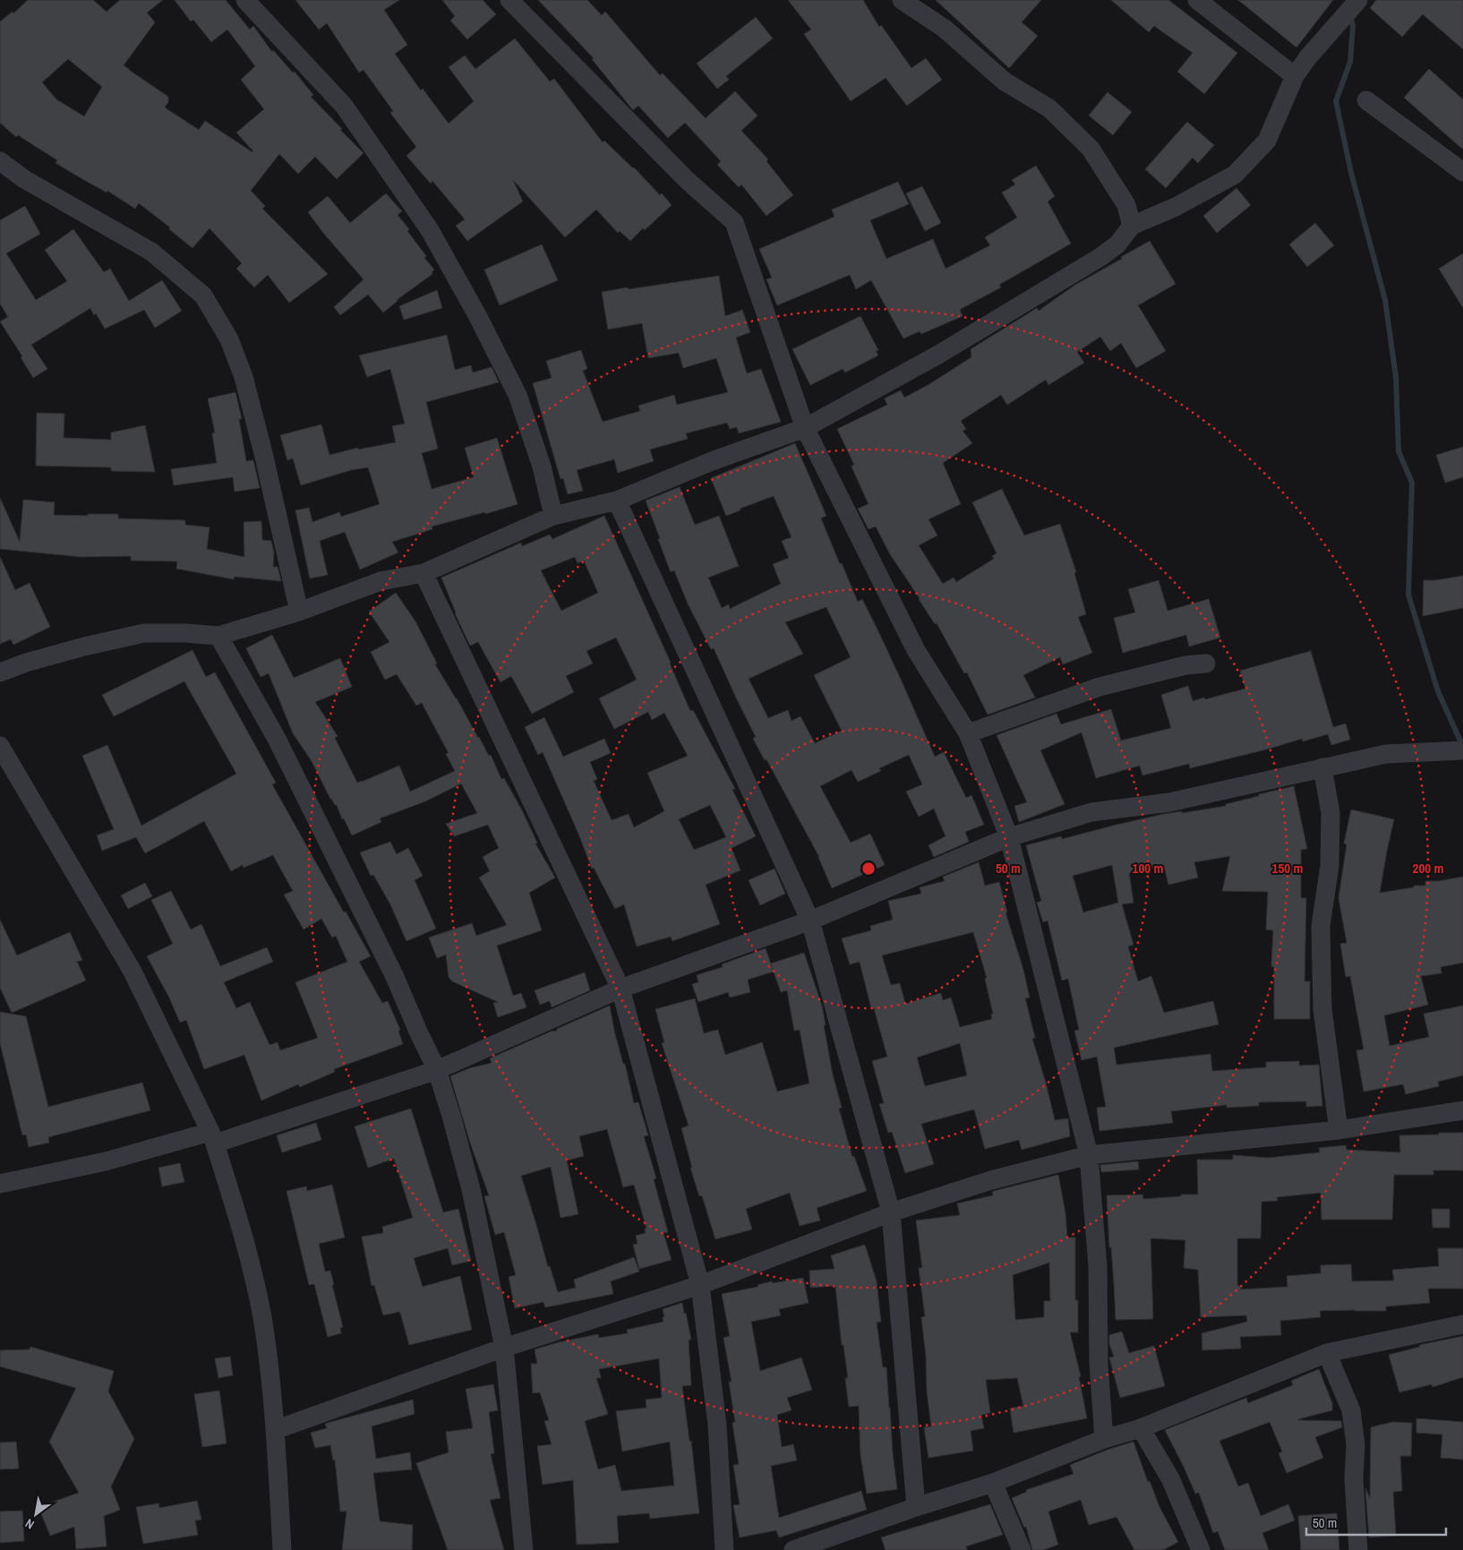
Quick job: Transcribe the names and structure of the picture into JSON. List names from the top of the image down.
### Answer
{
  "scale_bar": "50 m",
  "north": "bottom left",
  "rings": [
    "50 m",
    "100 m",
    "150 m",
    "200 m"
  ]
}
